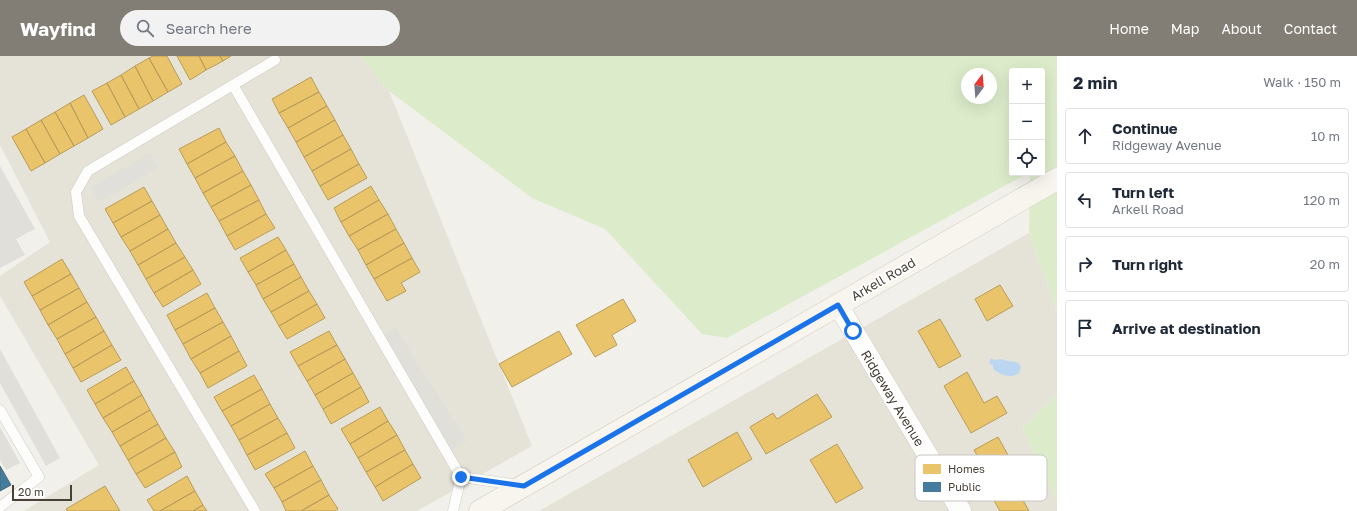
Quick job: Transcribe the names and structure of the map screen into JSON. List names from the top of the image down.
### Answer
{
  "streets": {
    "main road": ["Arkell Road"],
    "street": ["Ridgeway Avenue"]
  },
  "crossings": [
    ["Arkell Road", "Ridgeway Avenue"]
  ],
  "legend": ["Homes", "Public"],
  "scale_bar": "20 m",
  "north": "top",
  "page": {
    "header": "Wayfind",
    "search": "Search here",
    "nav": [
      "Home",
      "Map",
      "About",
      "Contact"
    ],
    "heading": ["2 min", "Walk · 150 m"],
    "map_buttons": ["+", "−"],
    "list": [
      ["Continue", "Ridgeway Avenue", "10 m"],
      ["Turn left", "Arkell Road", "120 m"],
      ["Turn right", "20 m"],
      "Arrive at destination"
    ],
    "scale": "20 m"
  }
}
